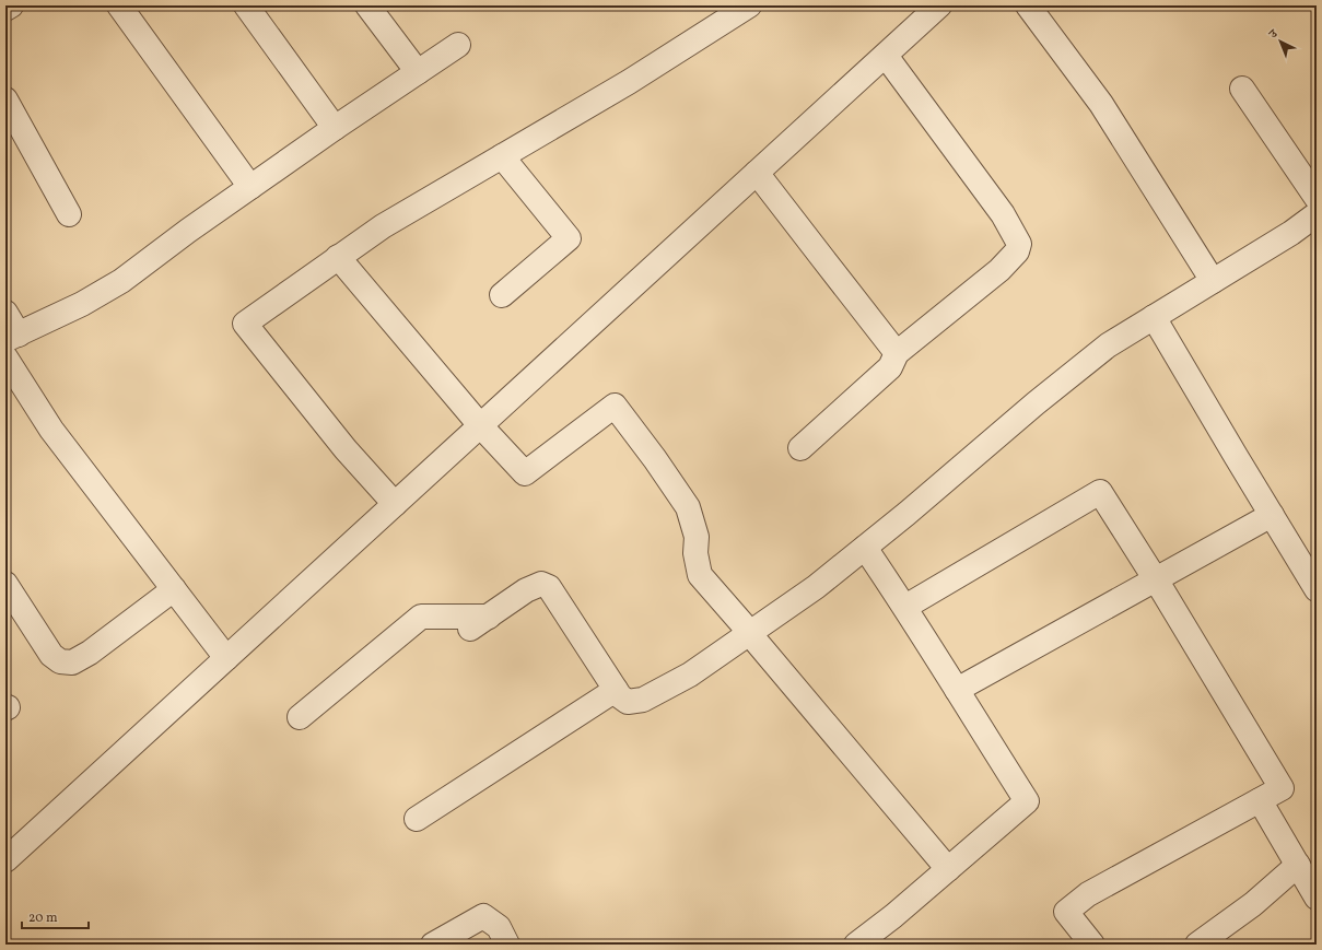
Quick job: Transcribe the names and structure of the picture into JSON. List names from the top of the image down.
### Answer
{
  "scale_bar": "20 m",
  "north": "top left"
}
